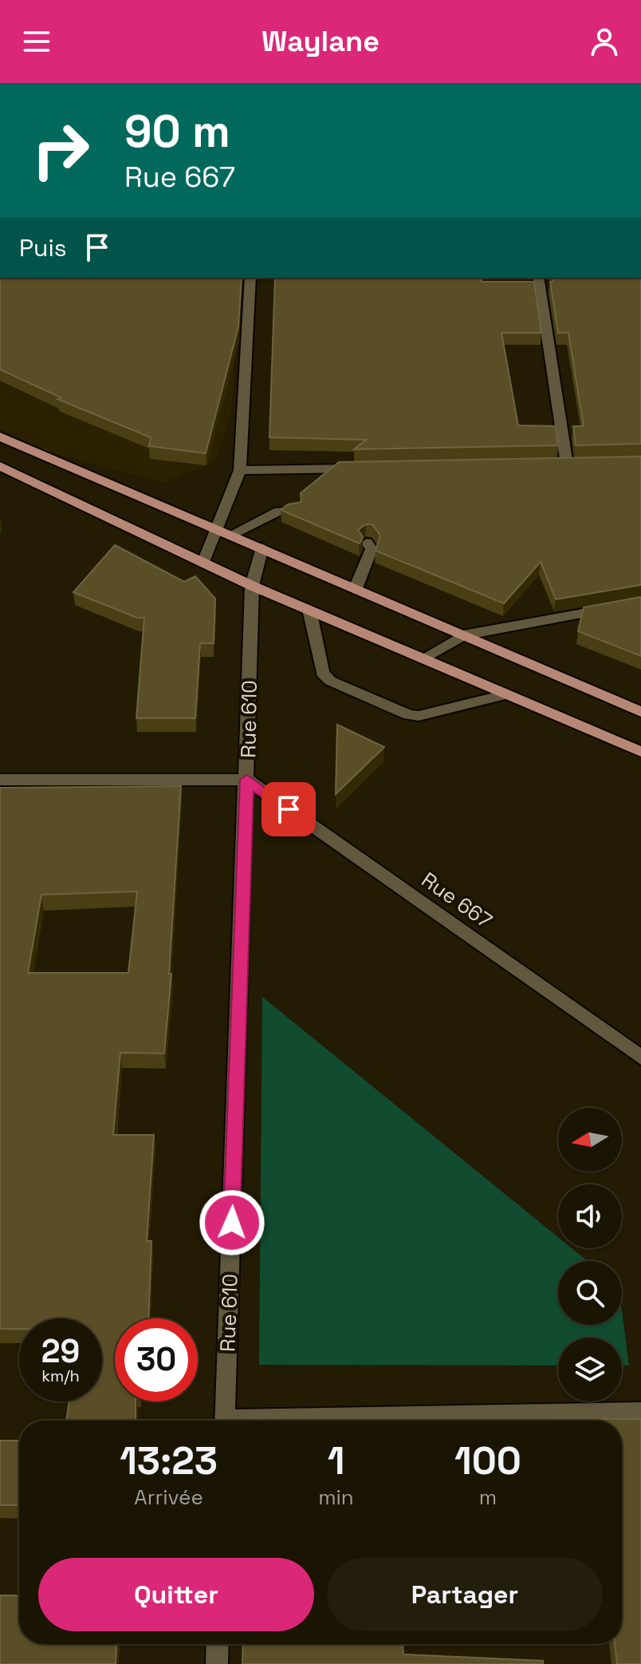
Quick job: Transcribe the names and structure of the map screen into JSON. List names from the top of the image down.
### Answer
{
  "streets": {
    "street": ["Rue 610", "Rue 667"]
  },
  "crossings": [
    ["Rue 610", "Rue 667"]
  ],
  "north": "left",
  "page": {
    "header": "Waylane",
    "turn": ["90 m", "Rue 667"],
    "then": "Puis",
    "speed": "29 km/h",
    "limit": "30",
    "eta": [
      "13:23",
      "Arrivée",
      "1",
      "min",
      "100",
      "m"
    ],
    "buttons": ["Quitter", "Partager"]
  }
}
